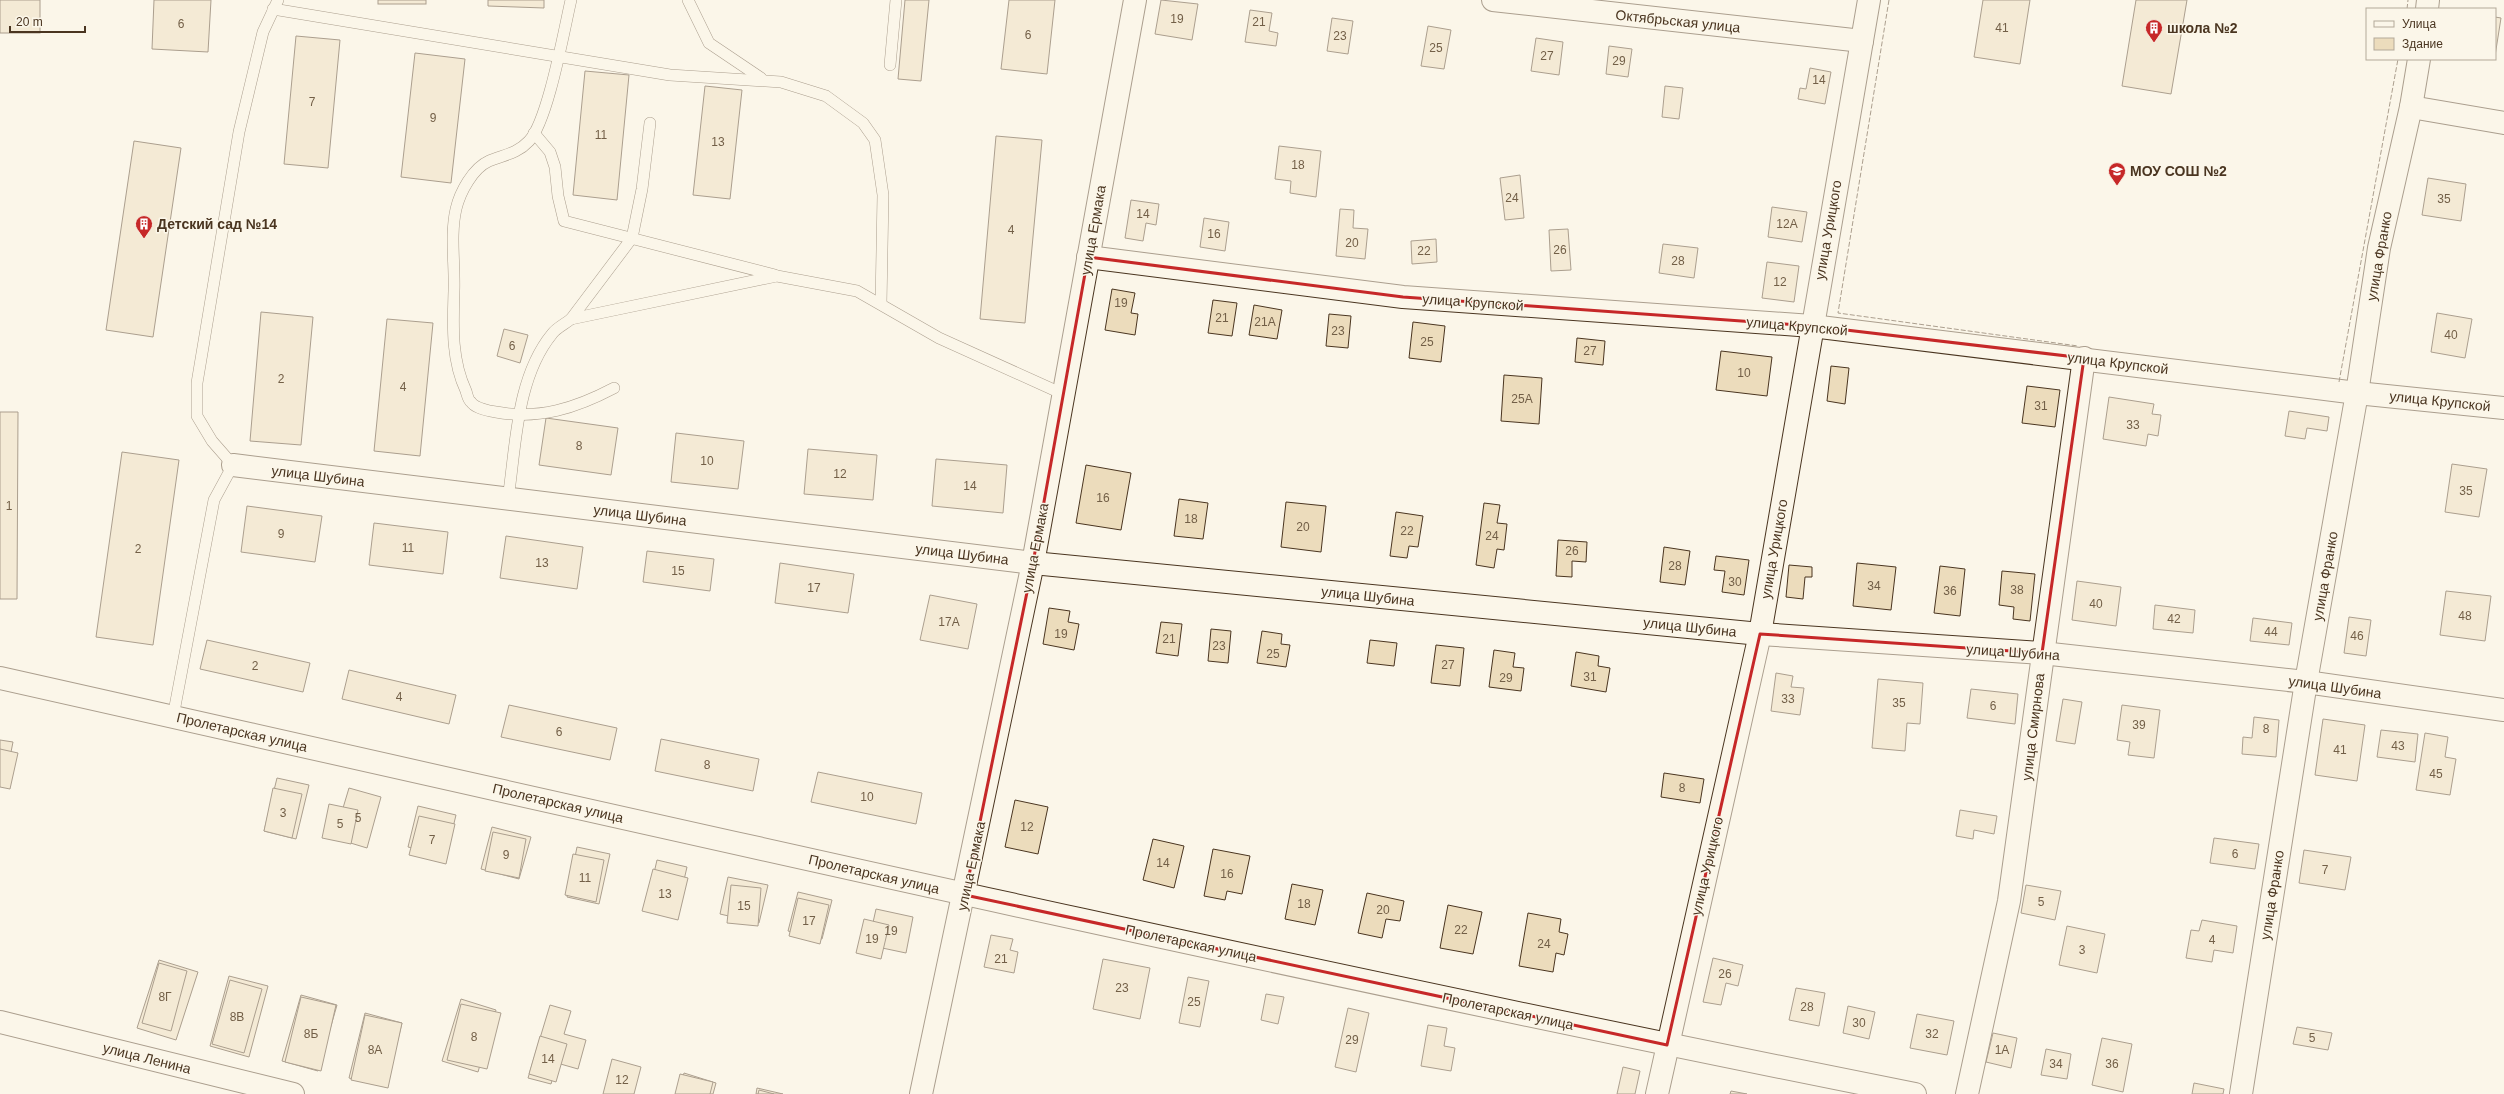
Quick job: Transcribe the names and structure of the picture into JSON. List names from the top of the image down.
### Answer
{
  "streets": {
    "street": [
      "Октябрьская улица",
      "улица Ермака",
      "улица Урицкого",
      "улица Франко",
      "улица Крупской",
      "улица Шубина",
      "улица Смирнова",
      "Пролетарская улица",
      "улица Ленина"
    ]
  },
  "crossings": [
    ["Октябрьская улица", "улица Урицкого"],
    ["улица Ермака", "улица Крупской"],
    ["улица Ермака", "улица Шубина"],
    ["улица Ермака", "Пролетарская улица"],
    ["улица Урицкого", "улица Крупской"],
    ["улица Урицкого", "улица Шубина"],
    ["улица Урицкого", "Пролетарская улица"],
    ["улица Франко", "улица Крупской"],
    ["улица Франко", "улица Шубина"],
    ["улица Крупской", "улица Смирнова"],
    ["улица Шубина", "улица Смирнова"]
  ],
  "places": {
    "building": ["школа №2", "Детский сад №14"],
    "school or university": ["МОУ СОШ №2"]
  },
  "house_numbers": [
    "19",
    "21",
    "6",
    "41",
    "6",
    "23",
    "25",
    "27",
    "29",
    "14",
    "7",
    "9",
    "11",
    "13",
    "18",
    "24",
    "35",
    "14",
    "12А",
    "4",
    "16",
    "20",
    "26",
    "22",
    "28",
    "12",
    "19",
    "21",
    "21А",
    "23",
    "40",
    "25",
    "6",
    "27",
    "10",
    "2",
    "4",
    "25А",
    "31",
    "33",
    "8",
    "10",
    "12",
    "14",
    "35",
    "16",
    "1",
    "18",
    "20",
    "22",
    "9",
    "24",
    "11",
    "2",
    "26",
    "13",
    "28",
    "15",
    "30",
    "34",
    "17",
    "38",
    "36",
    "40",
    "48",
    "42",
    "17А",
    "44",
    "19",
    "46",
    "21",
    "23",
    "25",
    "27",
    "2",
    "31",
    "29",
    "4",
    "33",
    "35",
    "6",
    "39",
    "8",
    "6",
    "43",
    "41",
    "8",
    "45",
    "8",
    "10",
    "3",
    "5",
    "5",
    "12",
    "7",
    "6",
    "9",
    "14",
    "7",
    "16",
    "11",
    "13",
    "5",
    "18",
    "15",
    "20",
    "17",
    "22",
    "19",
    "19",
    "4",
    "24",
    "3",
    "21",
    "26",
    "23",
    "8Г",
    "25",
    "28",
    "8В",
    "30",
    "8Б",
    "32",
    "8",
    "5",
    "29",
    "8А",
    "1А",
    "14",
    "34",
    "36",
    "12"
  ],
  "legend": ["Улица", "Здание"],
  "scale_bar": "20 m"
}
